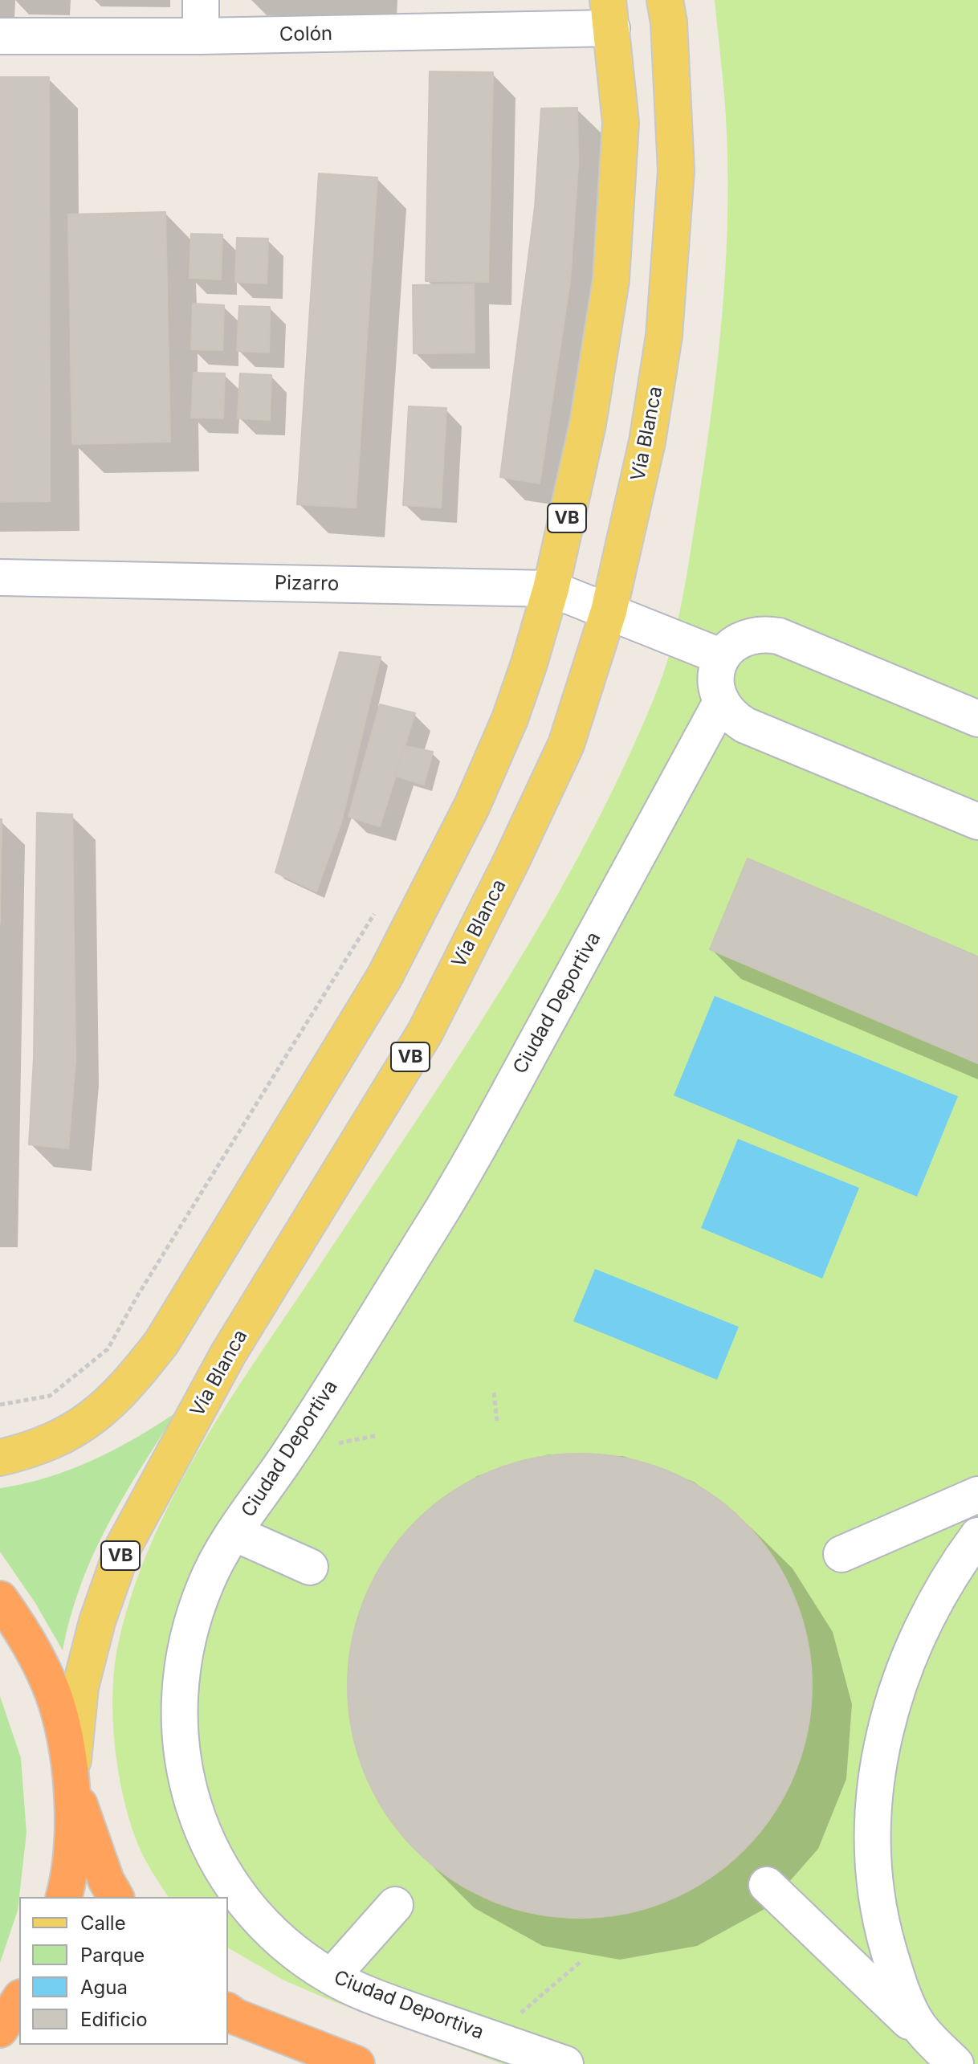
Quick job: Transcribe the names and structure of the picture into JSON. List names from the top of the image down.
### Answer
{
  "streets": {
    "main road": ["Vía Blanca", "VB"],
    "street": ["Colón", "Pizarro", "Ciudad Deportiva"]
  },
  "crossings": [
    ["Colón", "VB"],
    ["Vía Blanca", "Pizarro"],
    ["VB", "Pizarro"]
  ],
  "legend": [
    "Calle",
    "Parque",
    "Agua",
    "Edificio"
  ]
}
